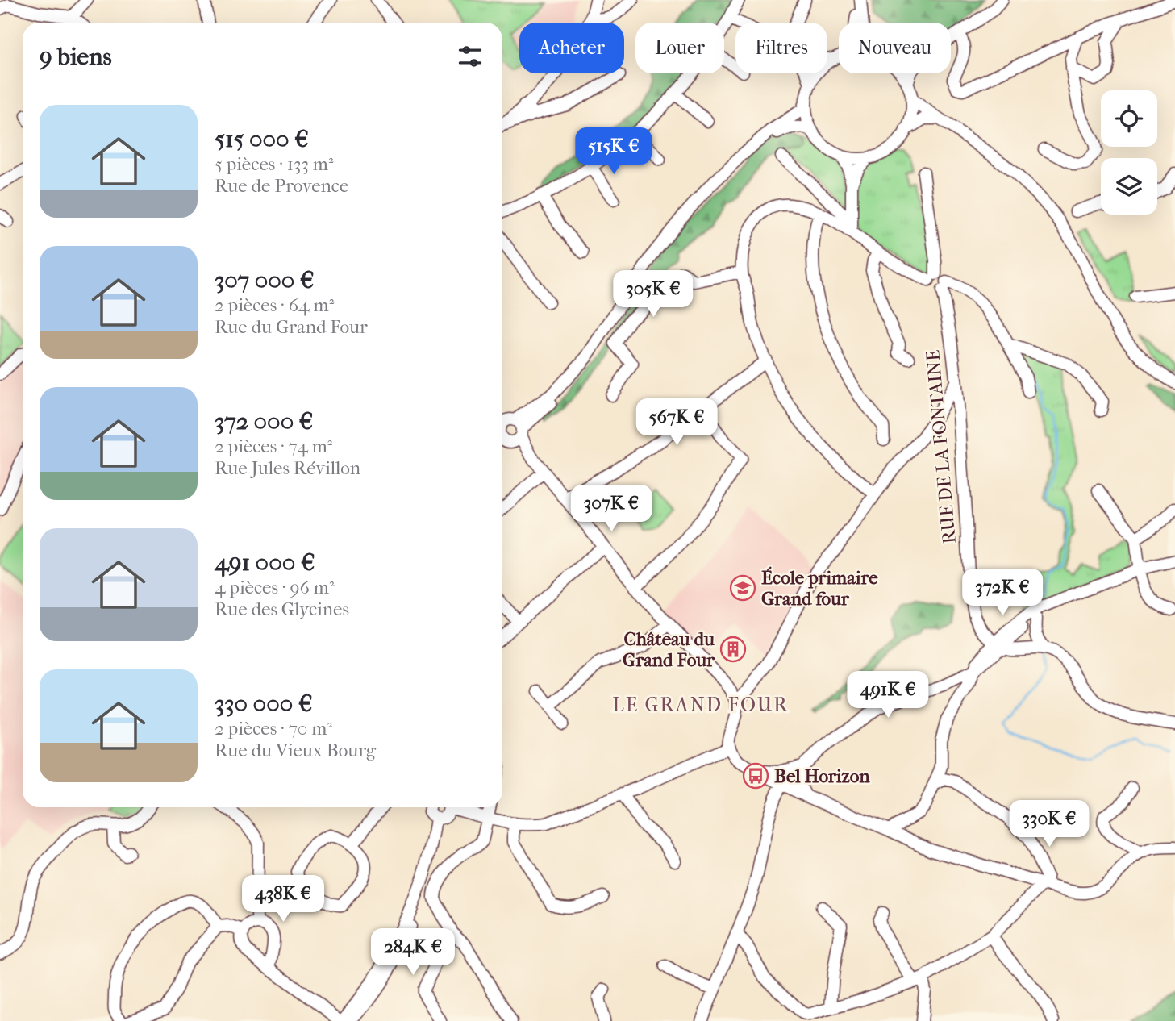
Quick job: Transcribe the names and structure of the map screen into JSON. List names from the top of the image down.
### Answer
{
  "streets": {
    "street": ["RUE DE LA FONTAINE"]
  },
  "districts": ["LE GRAND FOUR"],
  "places": {
    "school or university": ["École primaire Grand four"],
    "building": ["Château du Grand Four"],
    "bus stop": ["Bel Horizon"]
  },
  "page": {
    "chip": [
      "Acheter",
      "Louer",
      "Filtres",
      "Nouveau"
    ],
    "heading": "9 biens",
    "list": [
      {
        "name": "515 000 €",
        "note": "5 pièces · 133 m² · Rue de Provence"
      },
      {
        "name": "307 000 €",
        "note": "2 pièces · 64 m² · Rue du Grand Four"
      },
      {
        "name": "372 000 €",
        "note": "2 pièces · 74 m² · Rue Jules Révillon"
      },
      {
        "name": "491 000 €",
        "note": "4 pièces · 96 m² · Rue des Glycines"
      },
      {
        "name": "330 000 €",
        "note": "2 pièces · 70 m² · Rue du Vieux Bourg"
      }
    ],
    "price": [
      "515K €",
      "305K €",
      "567K €",
      "307K €",
      "372K €",
      "491K €",
      "330K €",
      "438K €",
      "284K €"
    ]
  }
}
